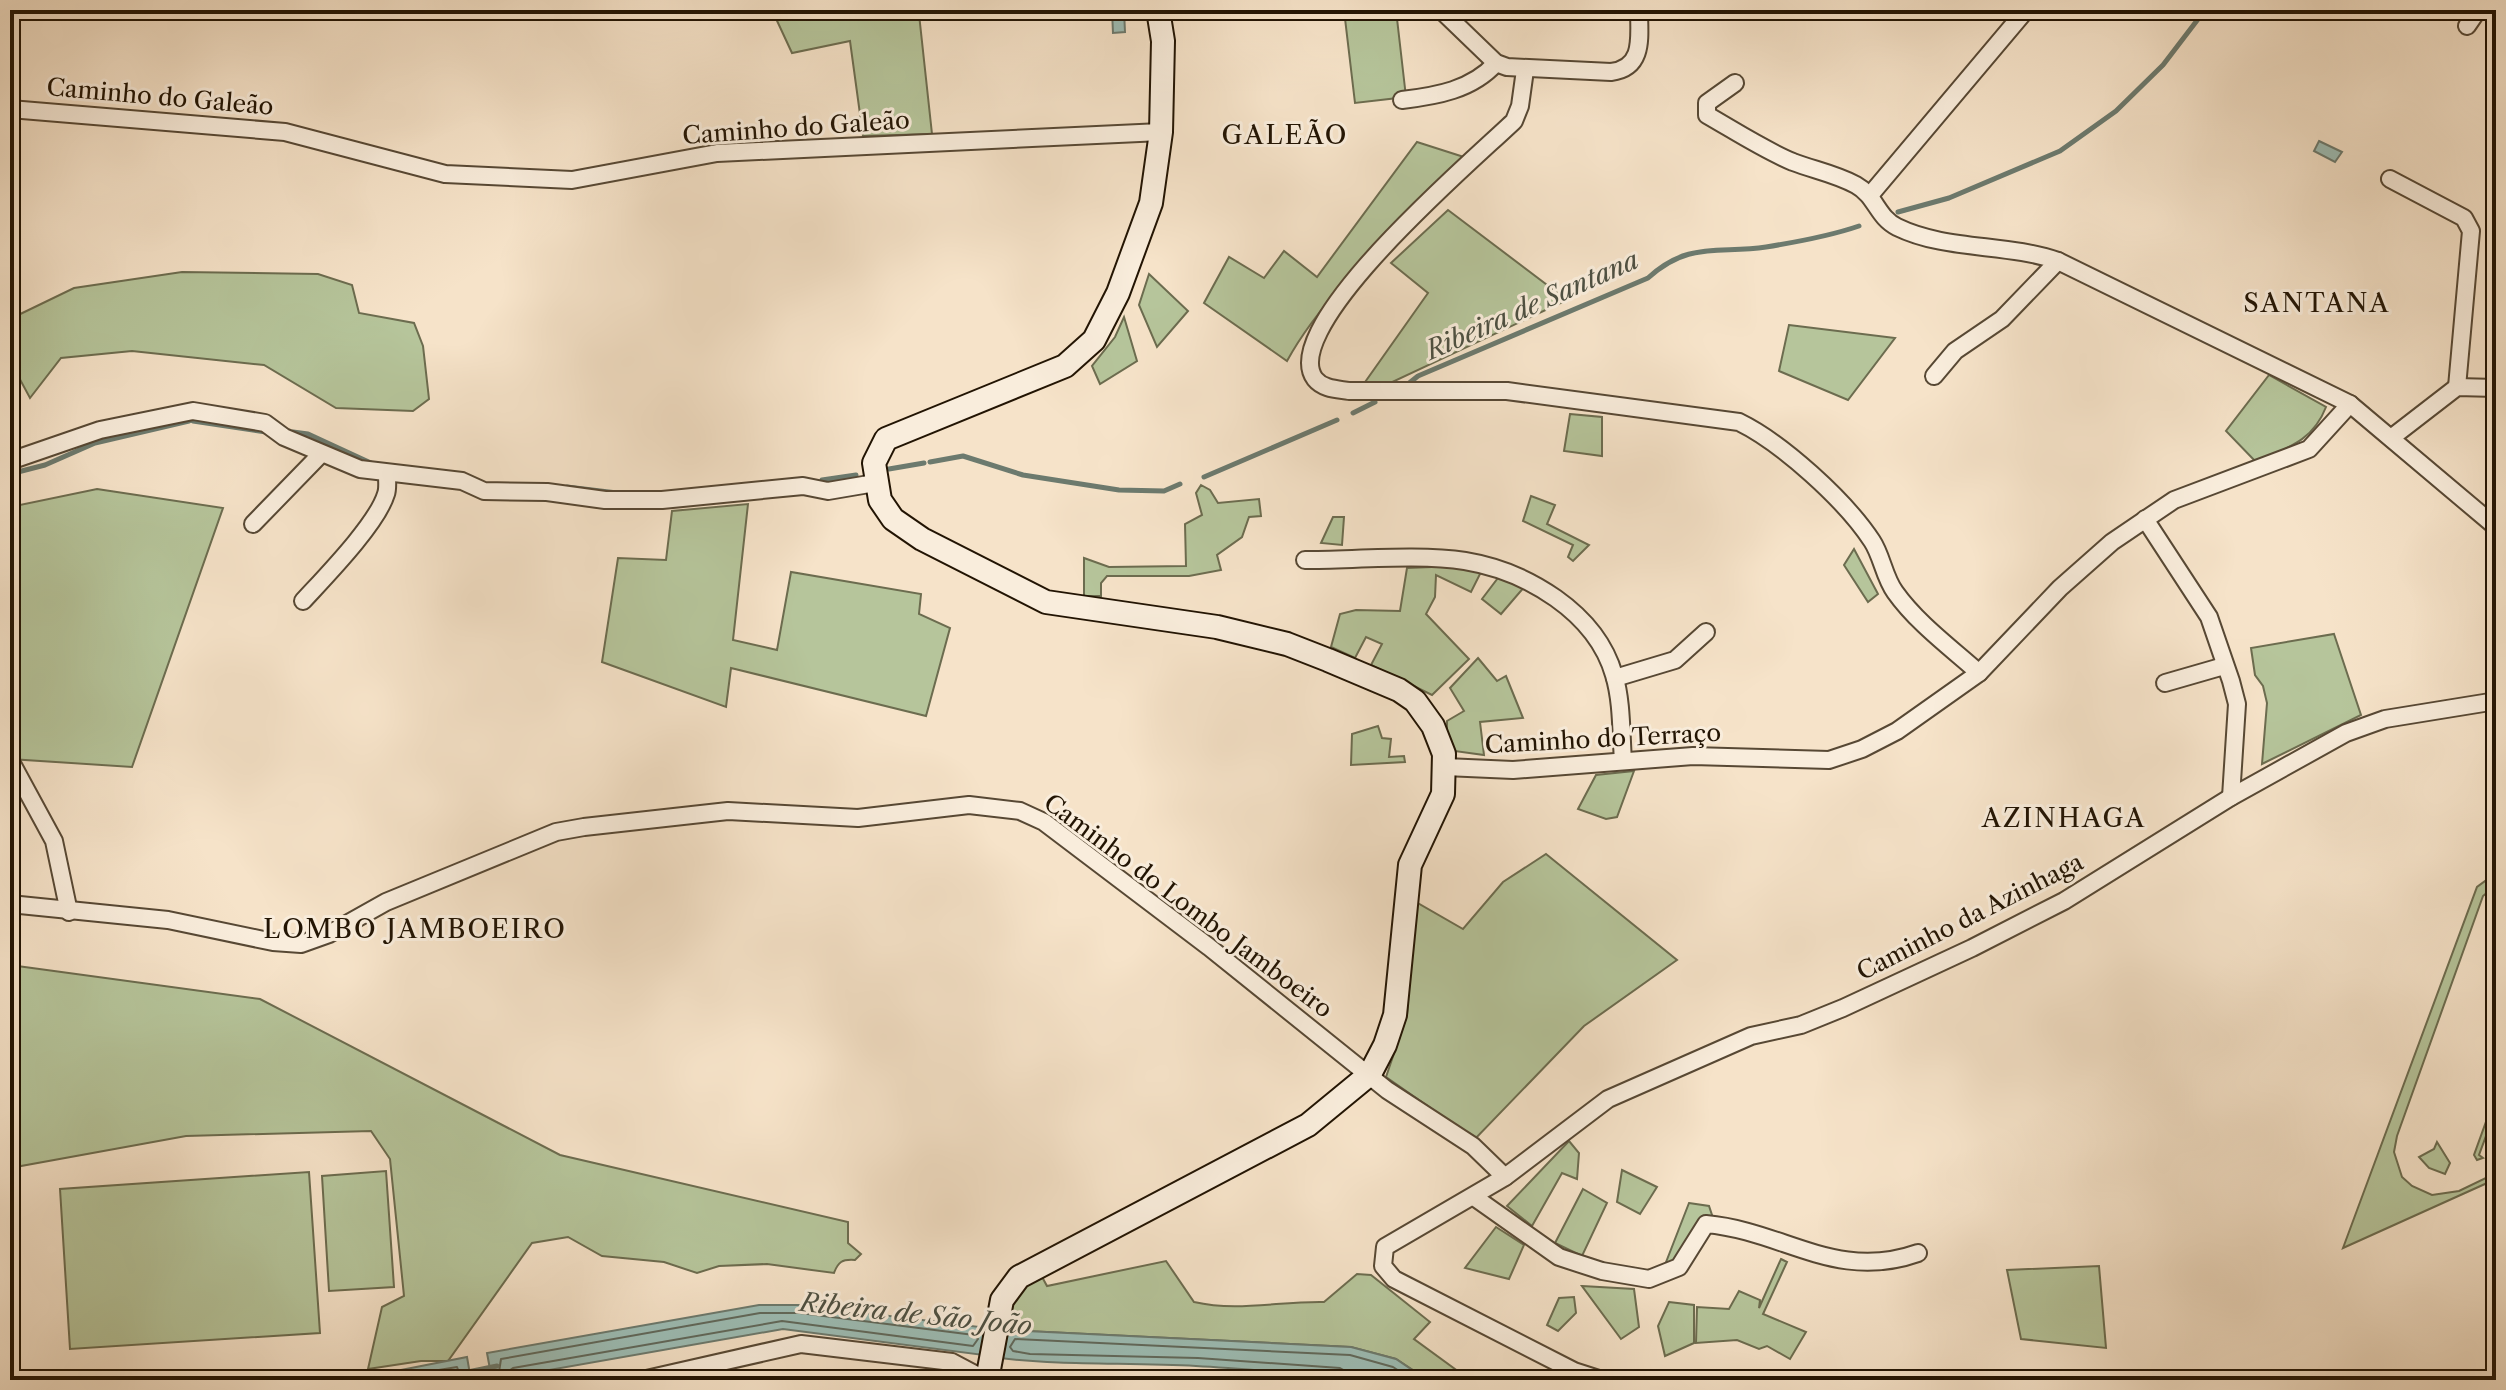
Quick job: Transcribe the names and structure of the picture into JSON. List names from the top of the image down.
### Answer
{
  "streets": {
    "street": [
      "Caminho do Galeão",
      "Caminho do Terraço",
      "Caminho do Lombo Jamboeiro",
      "Caminho da Azinhaga"
    ]
  },
  "crossings": [
    ["Caminho do Lombo Jamboeiro", "Caminho da Azinhaga"]
  ],
  "districts": [
    "GALEÃO",
    "SANTANA",
    "AZINHAGA",
    "LOMBO JAMBOEIRO"
  ],
  "water": ["Ribeira de Santana", "Ribeira de São João"]
}
